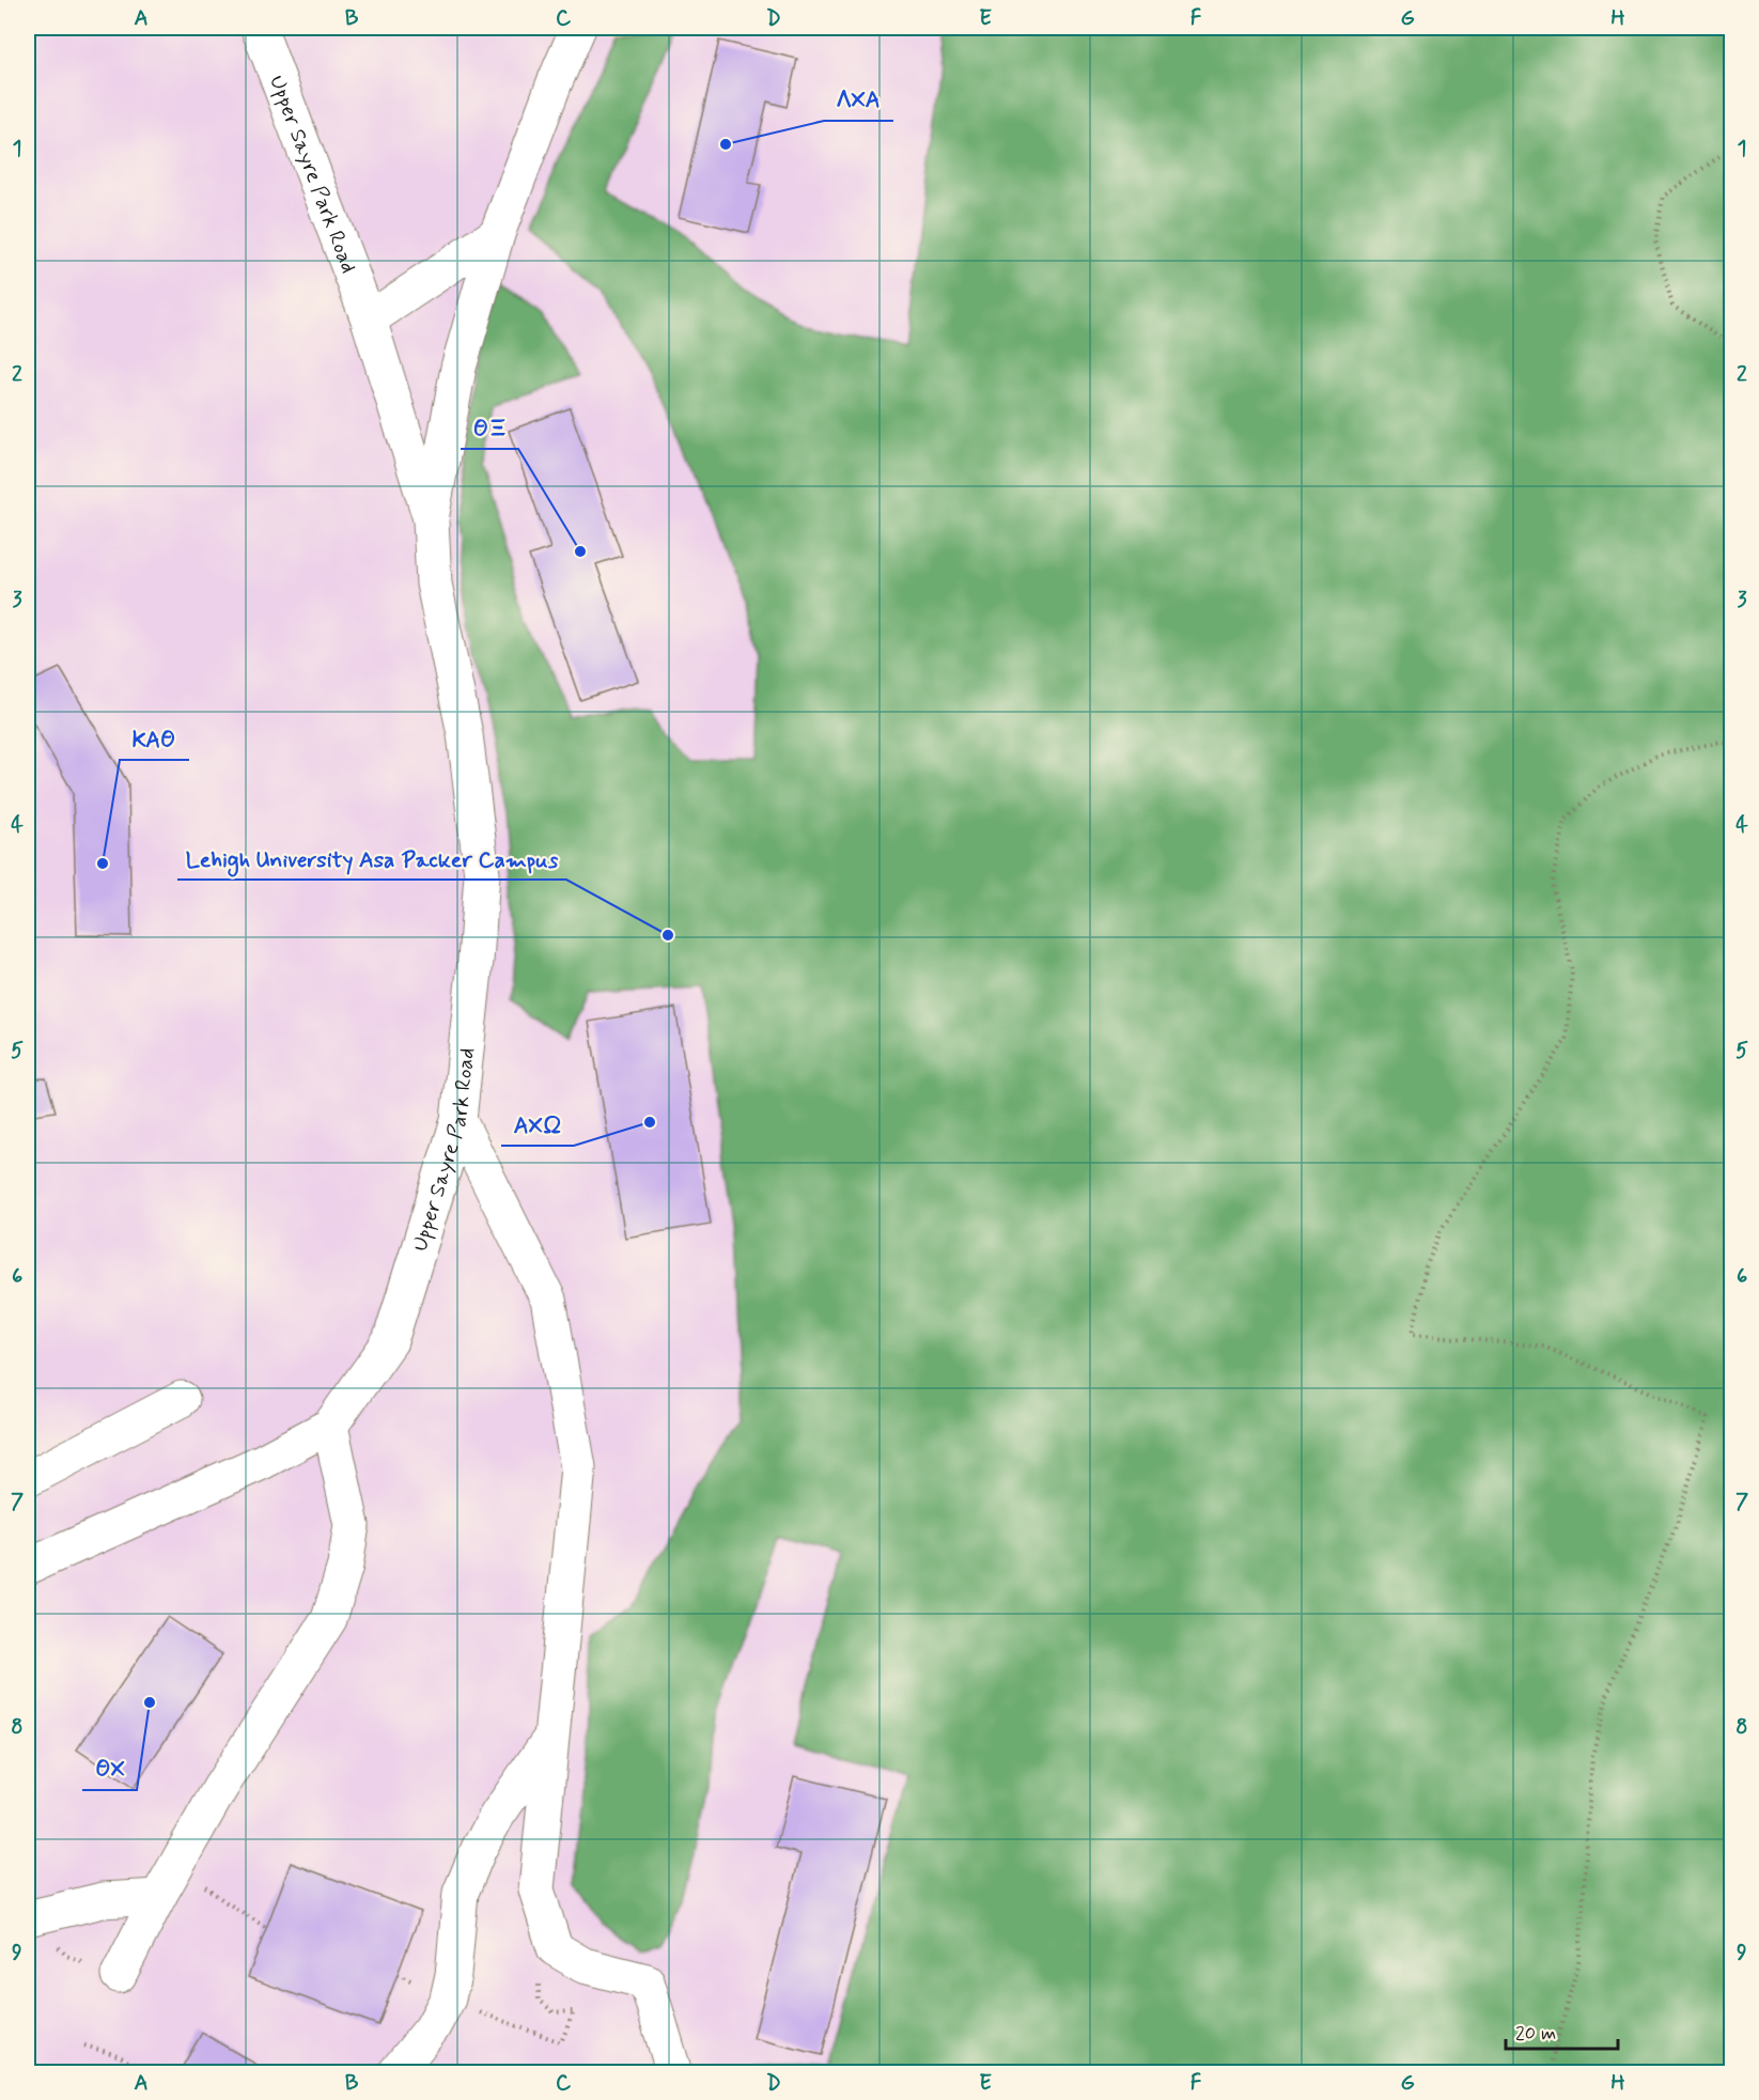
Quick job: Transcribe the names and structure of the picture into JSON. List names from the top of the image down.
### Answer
{
  "streets": {
    "street": ["Upper Sayre Park Road"]
  },
  "places": [
    "ΛΧΑ",
    "ΘΞ",
    "ΚΑΘ",
    "Lehigh University Asa Packer Campus",
    "ΑΧΩ",
    "ΘΧ"
  ],
  "scale_bar": "20 m",
  "grid": {
    "columns": [
      "A",
      "B",
      "C",
      "D",
      "E",
      "F",
      "G",
      "H"
    ],
    "rows": [
      "1",
      "2",
      "3",
      "4",
      "5",
      "6",
      "7",
      "8",
      "9"
    ]
  }
}
